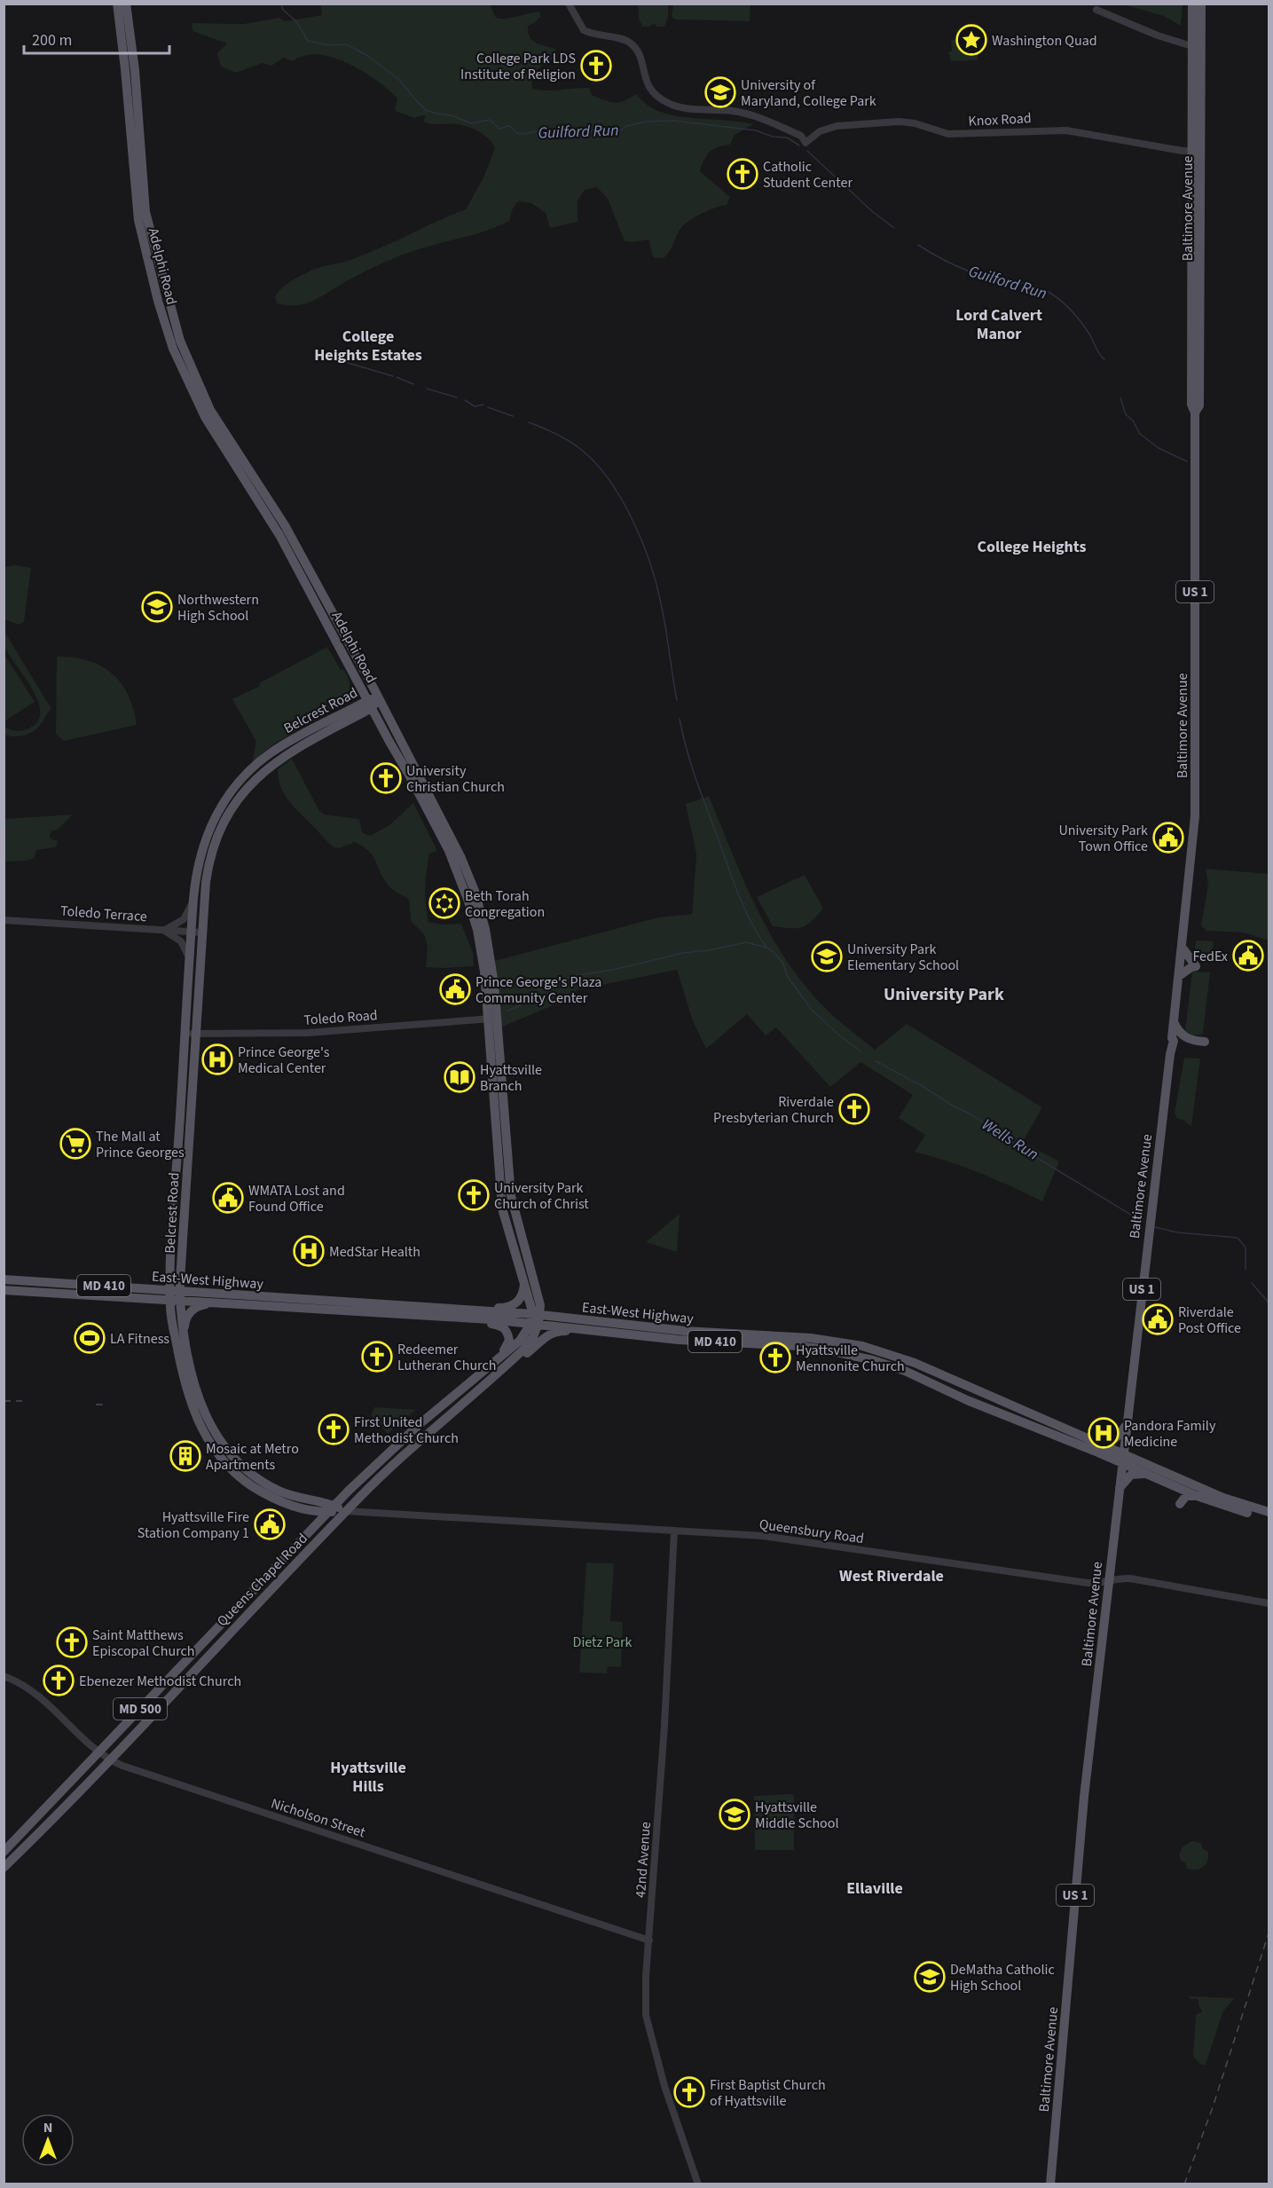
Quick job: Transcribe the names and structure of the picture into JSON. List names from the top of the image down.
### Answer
{
  "streets": {
    "main road": [
      "Baltimore Avenue",
      "Adelphi Road",
      "US 1",
      "Belcrest Road",
      "East-West Highway",
      "MD 410",
      "Queensbury Road",
      "Queens Chapel Road",
      "MD 500"
    ],
    "street": [
      "Knox Road",
      "Toledo Terrace",
      "Toledo Road",
      "Nicholson Street",
      "42nd Avenue"
    ]
  },
  "crossings": [
    ["Knox Road", "Baltimore Avenue"],
    ["Baltimore Avenue", "East-West Highway"],
    ["Baltimore Avenue", "Queensbury Road"],
    ["Adelphi Road", "Belcrest Road"],
    ["Adelphi Road", "Toledo Road"],
    ["Adelphi Road", "East-West Highway"],
    ["Adelphi Road", "Queens Chapel Road"],
    ["Belcrest Road", "Toledo Terrace"],
    ["Belcrest Road", "Toledo Road"],
    ["Belcrest Road", "East-West Highway"],
    ["Belcrest Road", "Queensbury Road"],
    ["Belcrest Road", "Queens Chapel Road"],
    ["East-West Highway", "Queens Chapel Road"],
    ["Queensbury Road", "Queens Chapel Road"],
    ["Queensbury Road", "42nd Avenue"],
    ["Queens Chapel Road", "Nicholson Street"],
    ["Nicholson Street", "42nd Avenue"]
  ],
  "districts": [
    "Lord Calvert Manor",
    "College Heights Estates",
    "College Heights",
    "University Park",
    "West Riverdale",
    "Hyattsville Hills",
    "Ellaville"
  ],
  "water": ["Guilford Run", "Wells Run"],
  "parks": ["Dietz Park"],
  "places": {
    "place": ["Washington Quad"],
    "church": [
      "College Park LDS Institute of Religion",
      "Catholic Student Center",
      "University Christian Church",
      "Riverdale Presbyterian Church",
      "University Park Church of Christ",
      "Redeemer Lutheran Church",
      "Hyattsville Mennonite Church",
      "First United Methodist Church",
      "Saint Matthews Episcopal Church",
      "Ebenezer Methodist Church",
      "First Baptist Church of Hyattsville"
    ],
    "school or university": [
      "University of Maryland, College Park",
      "Northwestern High School",
      "University Park Elementary School",
      "Hyattsville Middle School",
      "DeMatha Catholic High School"
    ],
    "public building": [
      "University Park Town Office",
      "FedEx",
      "Prince George's Plaza Community Center",
      "WMATA Lost and Found Office",
      "Riverdale Post Office",
      "Hyattsville Fire Station Company 1"
    ],
    "synagogue": ["Beth Torah Congregation"],
    "hospital": ["Prince George's Medical Center", "MedStar Health", "Pandora Family Medicine"],
    "library": ["Hyattsville Branch"],
    "supermarket": ["The Mall at Prince Georges"],
    "sports": ["LA Fitness"],
    "building": ["Mosaic at Metro Apartments"]
  },
  "scale_bar": "200 m",
  "north": "top"
}
